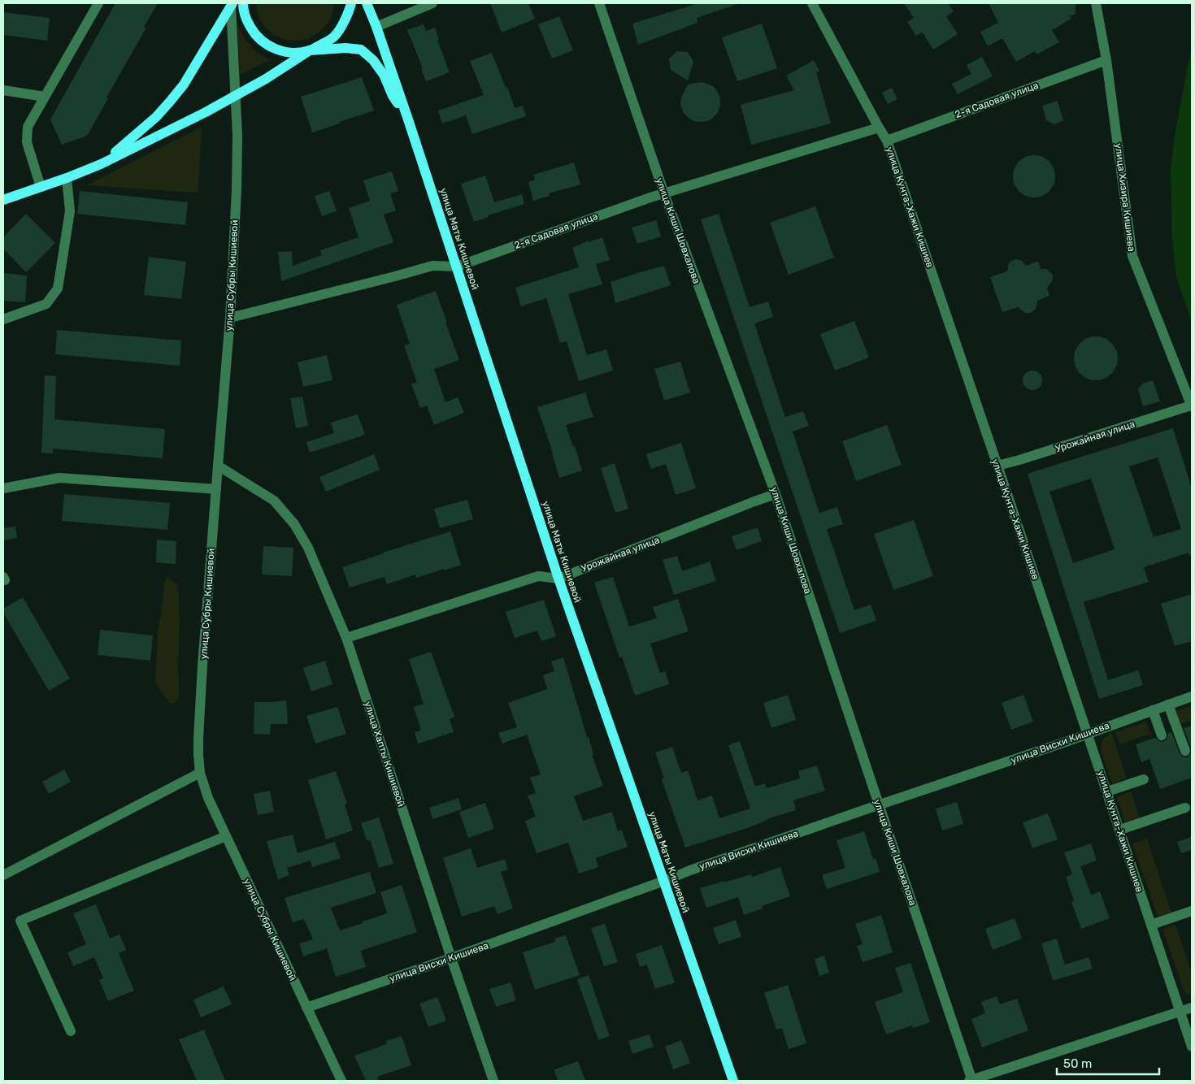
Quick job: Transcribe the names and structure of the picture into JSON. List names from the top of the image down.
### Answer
{
  "streets": {
    "main road": ["улица Маты Кишиевой"],
    "street": [
      "2-я Садовая улица",
      "улица Хизира Кишиева",
      "улица Кунта-Хажи Кишиев",
      "улица Киши Шовхалова",
      "улица Субры Кишиевой",
      "Урожайная улица",
      "улица Висхи Кишиева",
      "улица Хапты Кишиевой"
    ]
  },
  "crossings": [
    ["2-я Садовая улица", "улица Хизира Кишиева"],
    ["2-я Садовая улица", "улица Кунта-Хажи Кишиев"],
    ["2-я Садовая улица", "улица Киши Шовхалова"],
    ["2-я Садовая улица", "улица Маты Кишиевой"],
    ["2-я Садовая улица", "улица Субры Кишиевой"],
    ["улица Хизира Кишиева", "Урожайная улица"],
    ["улица Кунта-Хажи Кишиев", "Урожайная улица"],
    ["улица Кунта-Хажи Кишиев", "улица Висхи Кишиева"],
    ["улица Киши Шовхалова", "Урожайная улица"],
    ["улица Киши Шовхалова", "улица Висхи Кишиева"],
    ["улица Маты Кишиевой", "Урожайная улица"],
    ["улица Маты Кишиевой", "улица Висхи Кишиева"],
    ["улица Субры Кишиевой", "улица Висхи Кишиева"],
    ["улица Субры Кишиевой", "улица Хапты Кишиевой"],
    ["Урожайная улица", "улица Хапты Кишиевой"],
    ["улица Висхи Кишиева", "улица Хапты Кишиевой"]
  ],
  "scale_bar": "50 m"
}
